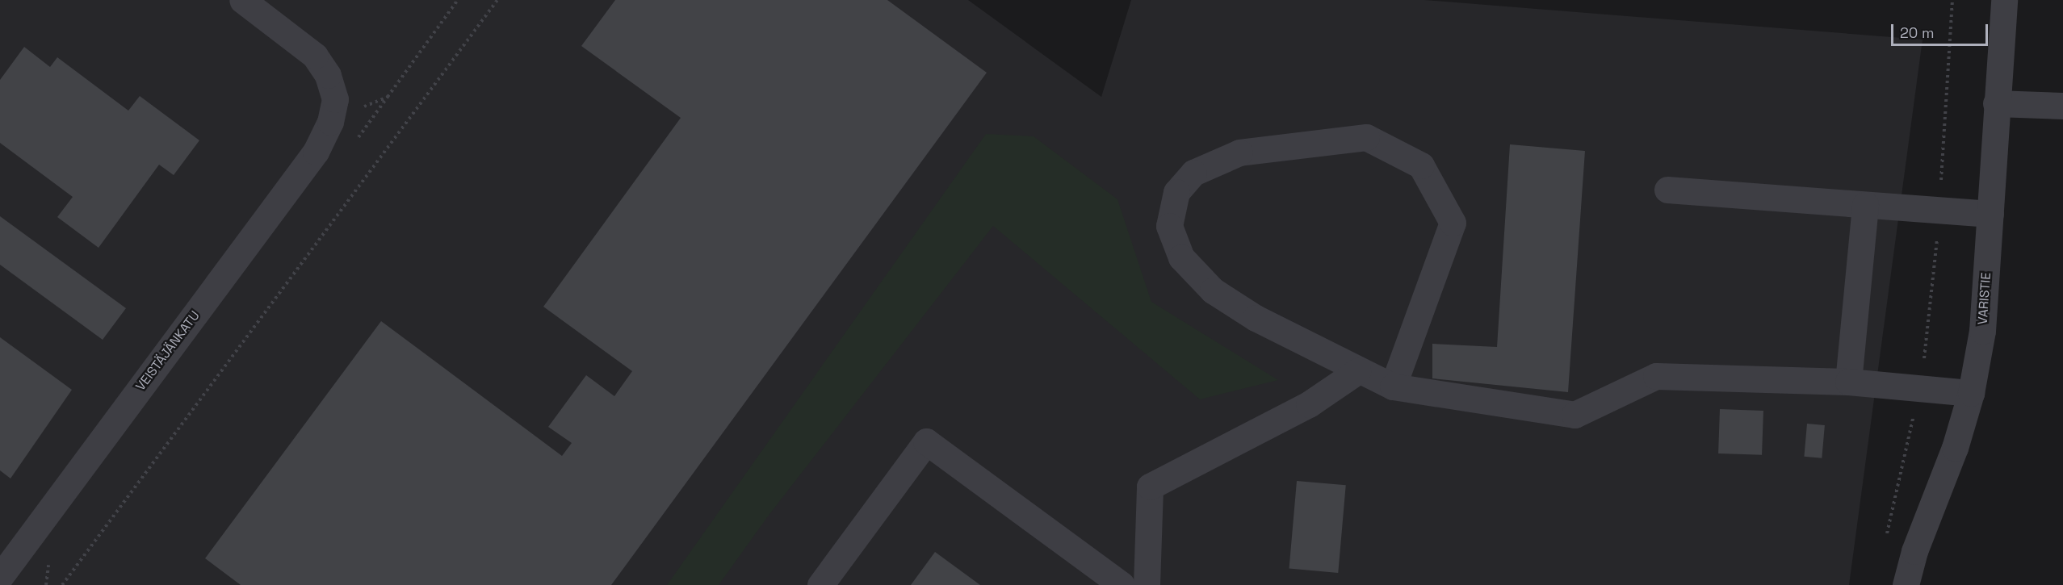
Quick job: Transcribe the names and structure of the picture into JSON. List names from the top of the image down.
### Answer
{
  "streets": {
    "street": ["VARISTIE", "VEISTÄJÄNKATU"]
  },
  "scale_bar": "20 m"
}
